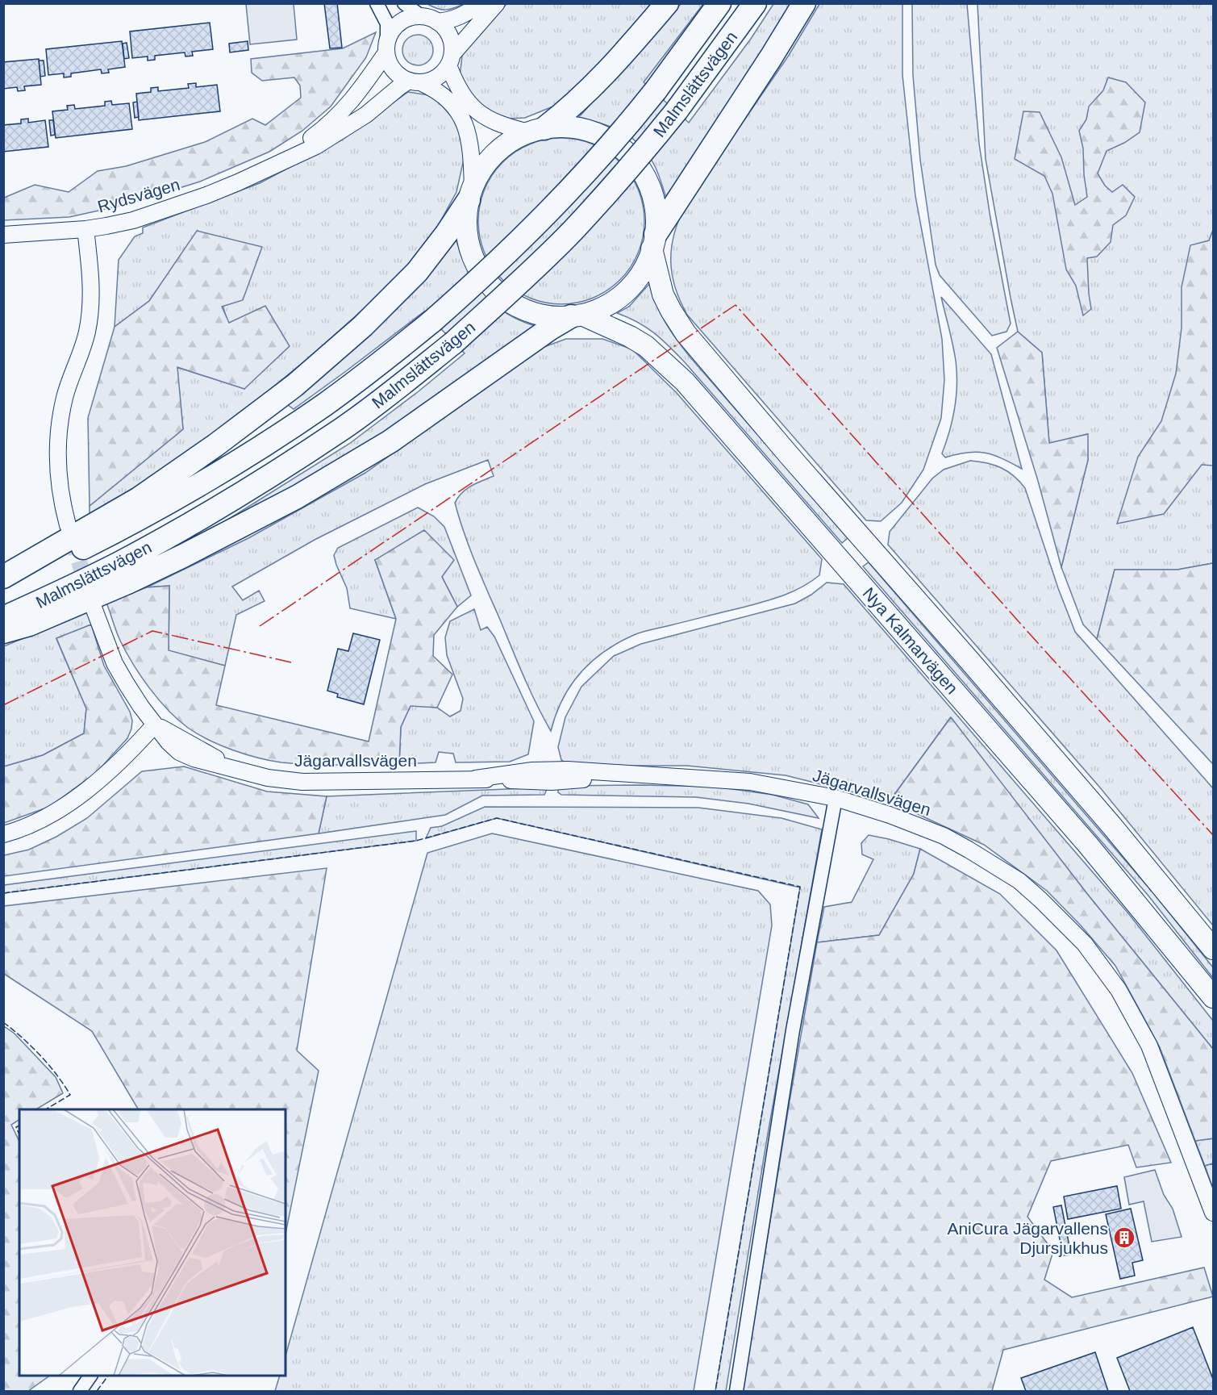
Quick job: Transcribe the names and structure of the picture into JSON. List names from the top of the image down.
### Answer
{
  "streets": {
    "highway": ["Malmslättsvägen"],
    "main road": ["Nya Kalmarvägen"],
    "street": ["Rydsvägen", "Jägarvallsvägen"]
  },
  "places": {
    "building": ["AniCura Jägarvallens Djursjukhus"]
  }
}
